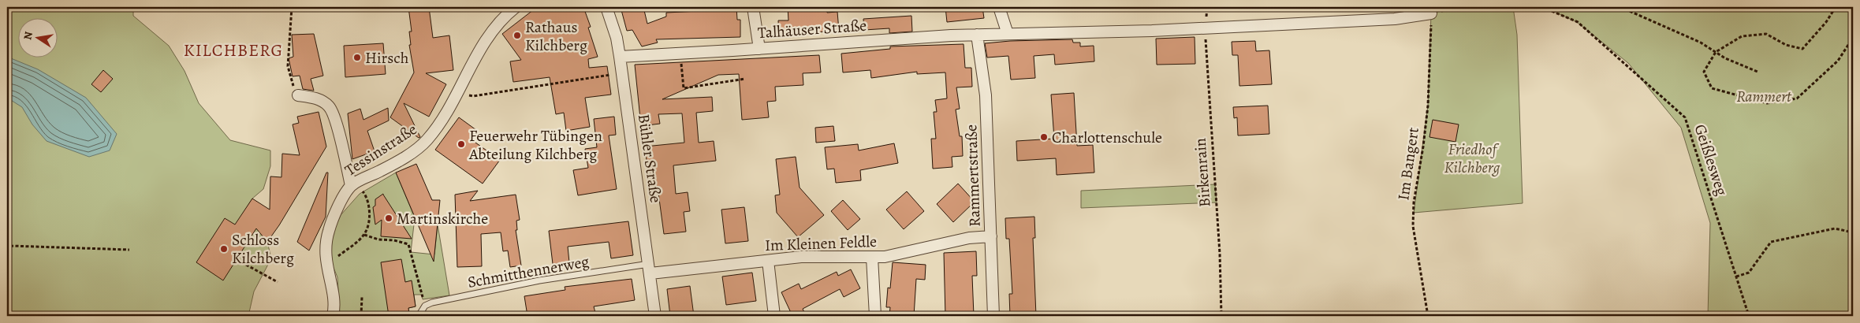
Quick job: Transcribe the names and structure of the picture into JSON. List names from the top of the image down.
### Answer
{
  "streets": {
    "street": [
      "Talhäuser Straße",
      "Tessinstraße",
      "Bühler Straße",
      "Rammertstraße",
      "Im Kleinen Feldle"
    ],
    "lane": ["Schmitthennerweg"],
    "path": ["Geißlesweg", "Im Bangert", "Birkenrain"]
  },
  "crossings": [
    ["Talhäuser Straße", "Bühler Straße"],
    ["Talhäuser Straße", "Im Bangert"],
    ["Talhäuser Straße", "Birkenrain"],
    ["Talhäuser Straße", "Rammertstraße"],
    ["Bühler Straße", "Im Kleinen Feldle"],
    ["Bühler Straße", "Schmitthennerweg"],
    ["Rammertstraße", "Im Kleinen Feldle"],
    ["Im Kleinen Feldle", "Schmitthennerweg"]
  ],
  "districts": ["KILCHBERG"],
  "parks": ["Rammert", "Friedhof Kilchberg"],
  "places": [
    "Rathaus Kilchberg",
    "Hirsch",
    "Charlottenschule",
    "Feuerwehr Tübingen Abteilung Kilchberg",
    "Martinskirche",
    "Schloss Kilchberg"
  ],
  "north": "left"
}
